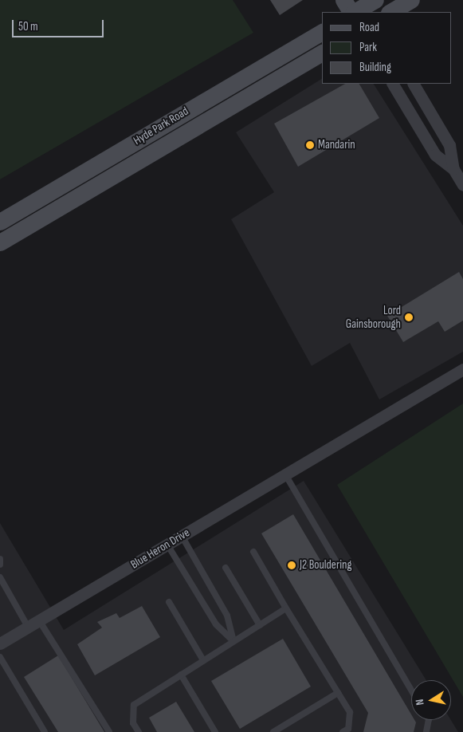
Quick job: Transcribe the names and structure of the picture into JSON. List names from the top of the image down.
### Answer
{
  "streets": {
    "main road": ["Hyde Park Road"],
    "street": ["Blue Heron Drive"]
  },
  "places": ["Mandarin", "Lord Gainsborough", "J2 Bouldering"],
  "legend": ["Road", "Park", "Building"],
  "scale_bar": "50 m",
  "north": "left"
}
